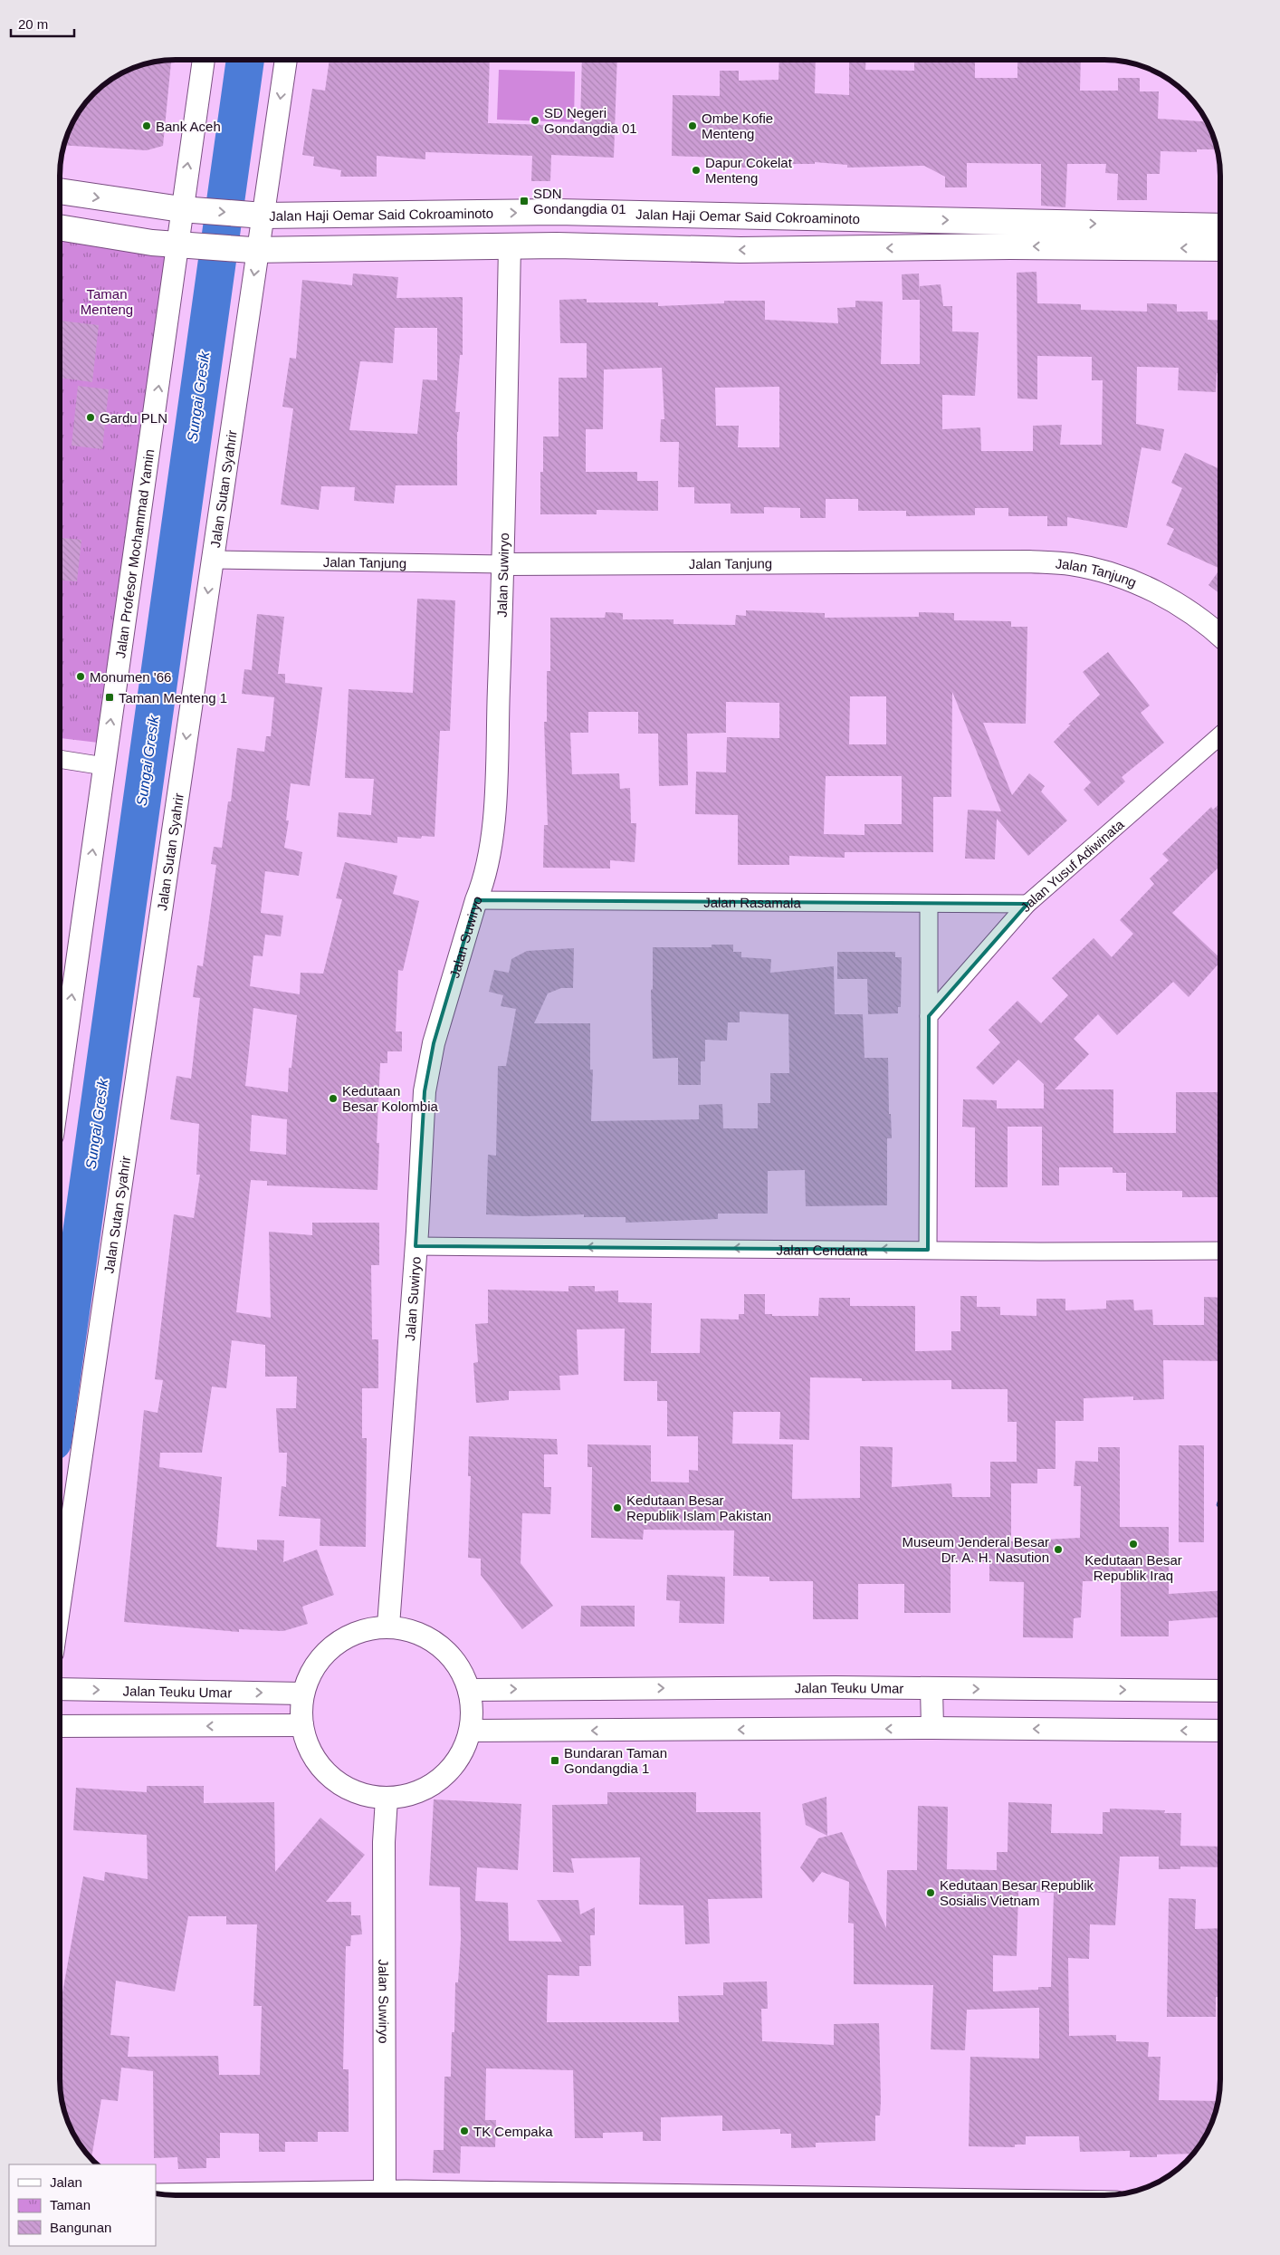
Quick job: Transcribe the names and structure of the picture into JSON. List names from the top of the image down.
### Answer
{
  "streets": {
    "main road": ["Jalan Haji Oemar Said Cokroaminoto"],
    "street": [
      "Jalan Sutan Syahrir",
      "Jalan Profesor Mochammad Yamin",
      "Jalan Tanjung",
      "Jalan Suwiryo",
      "Jalan Yusuf Adiwinata",
      "Jalan Rasamala",
      "Jalan Cendana",
      "Jalan Teuku Umar"
    ]
  },
  "crossings": [
    ["Jalan Haji Oemar Said Cokroaminoto", "Jalan Sutan Syahrir"],
    ["Jalan Haji Oemar Said Cokroaminoto", "Jalan Profesor Mochammad Yamin"],
    ["Jalan Sutan Syahrir", "Jalan Tanjung"],
    ["Jalan Tanjung", "Jalan Suwiryo"],
    ["Jalan Suwiryo", "Jalan Rasamala"],
    ["Jalan Suwiryo", "Jalan Cendana"],
    ["Jalan Yusuf Adiwinata", "Jalan Rasamala"]
  ],
  "one_way": ["Jalan Sutan Syahrir", "Jalan Profesor Mochammad Yamin", "Jalan Cendana"],
  "water": ["Sungai Gresik"],
  "parks": ["Taman Menteng"],
  "places": {
    "other": [
      "SD Negeri Gondangdia 01",
      "Bank Aceh",
      "Ombe Kofie Menteng",
      "Dapur Cokelat Menteng",
      "Gardu PLN",
      "Monumen '66",
      "Kedutaan Besar Kolombia",
      "Kedutaan Besar Republik Islam Pakistan",
      "Kedutaan Besar Republik Iraq",
      "Museum Jenderal Besar Dr. A. H. Nasution",
      "Kedutaan Besar Republik Sosialis Vietnam",
      "TK Cempaka"
    ],
    "transit": ["SDN Gondangdia 01", "Taman Menteng 1", "Bundaran Taman Gondangdia 1"]
  },
  "legend": ["Jalan", "Taman", "Bangunan"],
  "scale_bar": "20 m"
}
